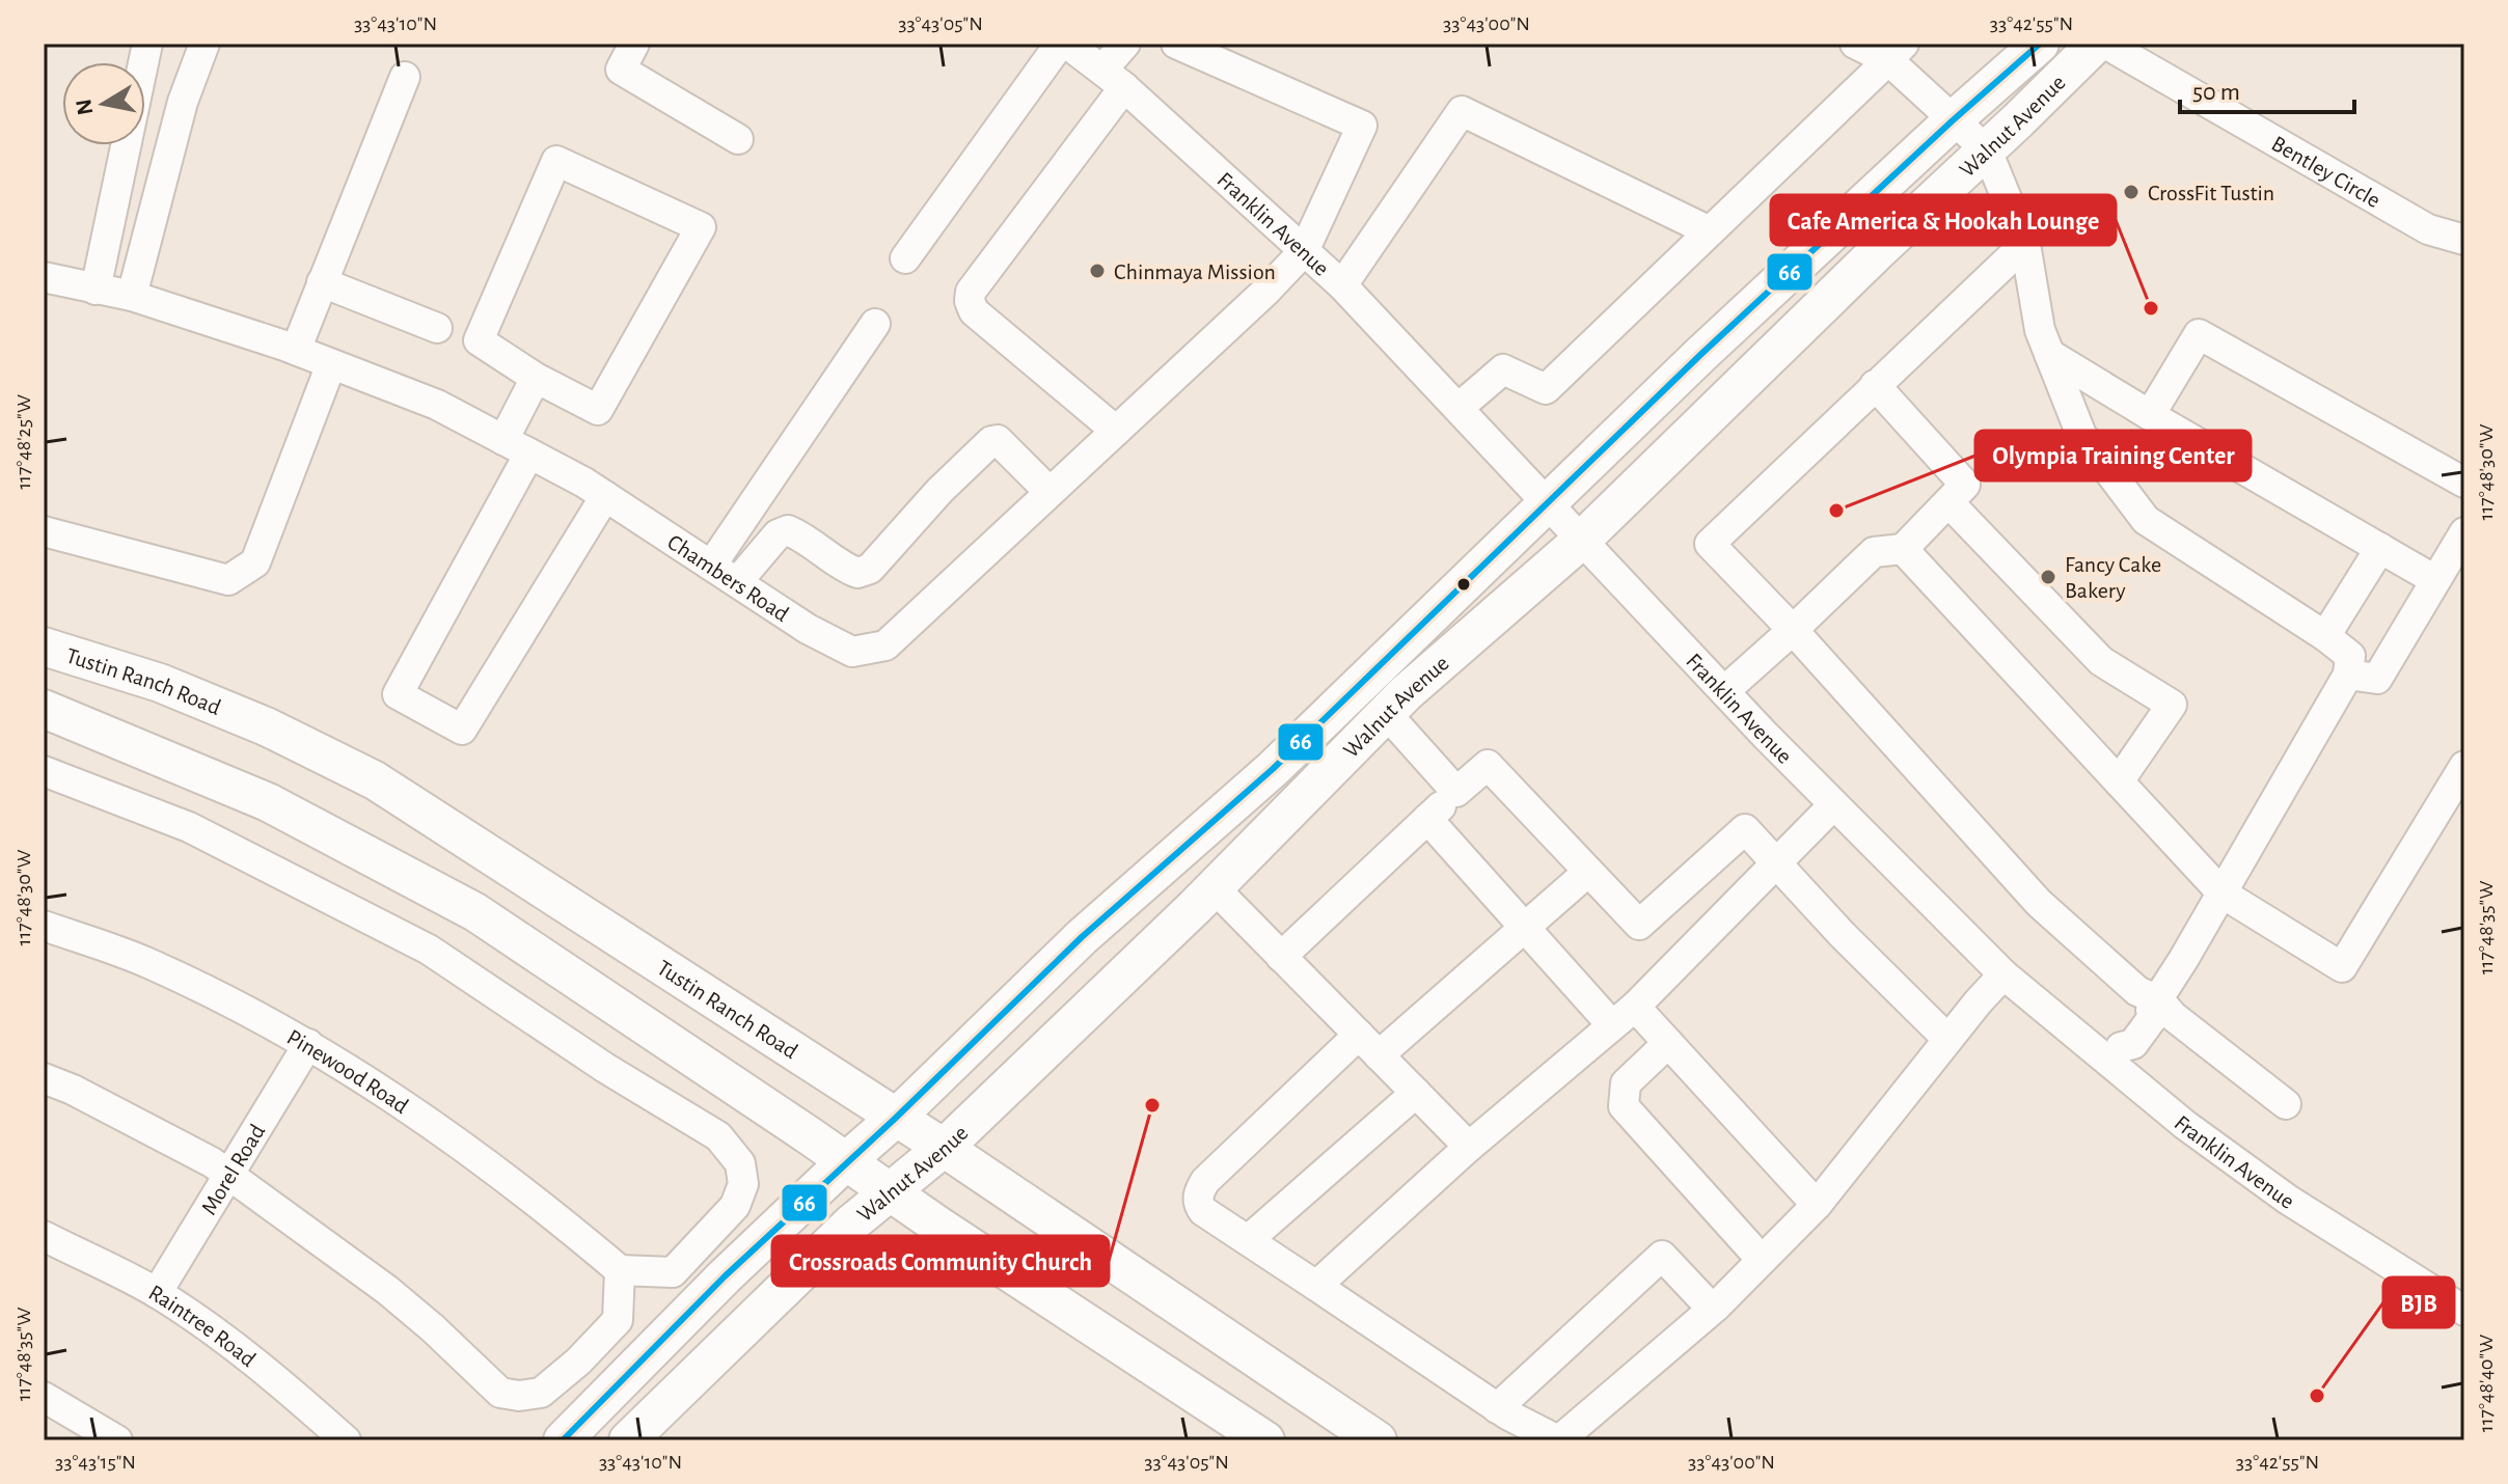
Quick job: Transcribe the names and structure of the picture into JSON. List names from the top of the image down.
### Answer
{
  "streets": {
    "main road": ["Walnut Avenue", "Tustin Ranch Road"],
    "street": [
      "Bentley Circle",
      "Franklin Avenue",
      "Chambers Road",
      "Pinewood Road",
      "Morel Road",
      "Raintree Road"
    ]
  },
  "crossings": [
    ["Walnut Avenue", "Franklin Avenue"],
    ["Walnut Avenue", "Tustin Ranch Road"],
    ["Franklin Avenue", "Chambers Road"],
    ["Pinewood Road", "Morel Road"],
    ["Morel Road", "Raintree Road"]
  ],
  "places": [
    "CrossFit Tustin",
    "Chinmaya Mission",
    "Cafe America & Hookah Lounge",
    "Olympia Training Center",
    "Fancy Cake Bakery",
    "Crossroads Community Church",
    "BJB"
  ],
  "lines": ["transit line 66"],
  "scale_bar": "50 m",
  "north": "left",
  "coordinates": [
    "33°43'10\"N",
    "33°43'05\"N",
    "33°43'00\"N",
    "33°42'55\"N",
    "117°48'25\"W",
    "117°48'30\"W",
    "117°48'35\"W",
    "117°48'40\"W",
    "33°43'15\"N"
  ]
}
